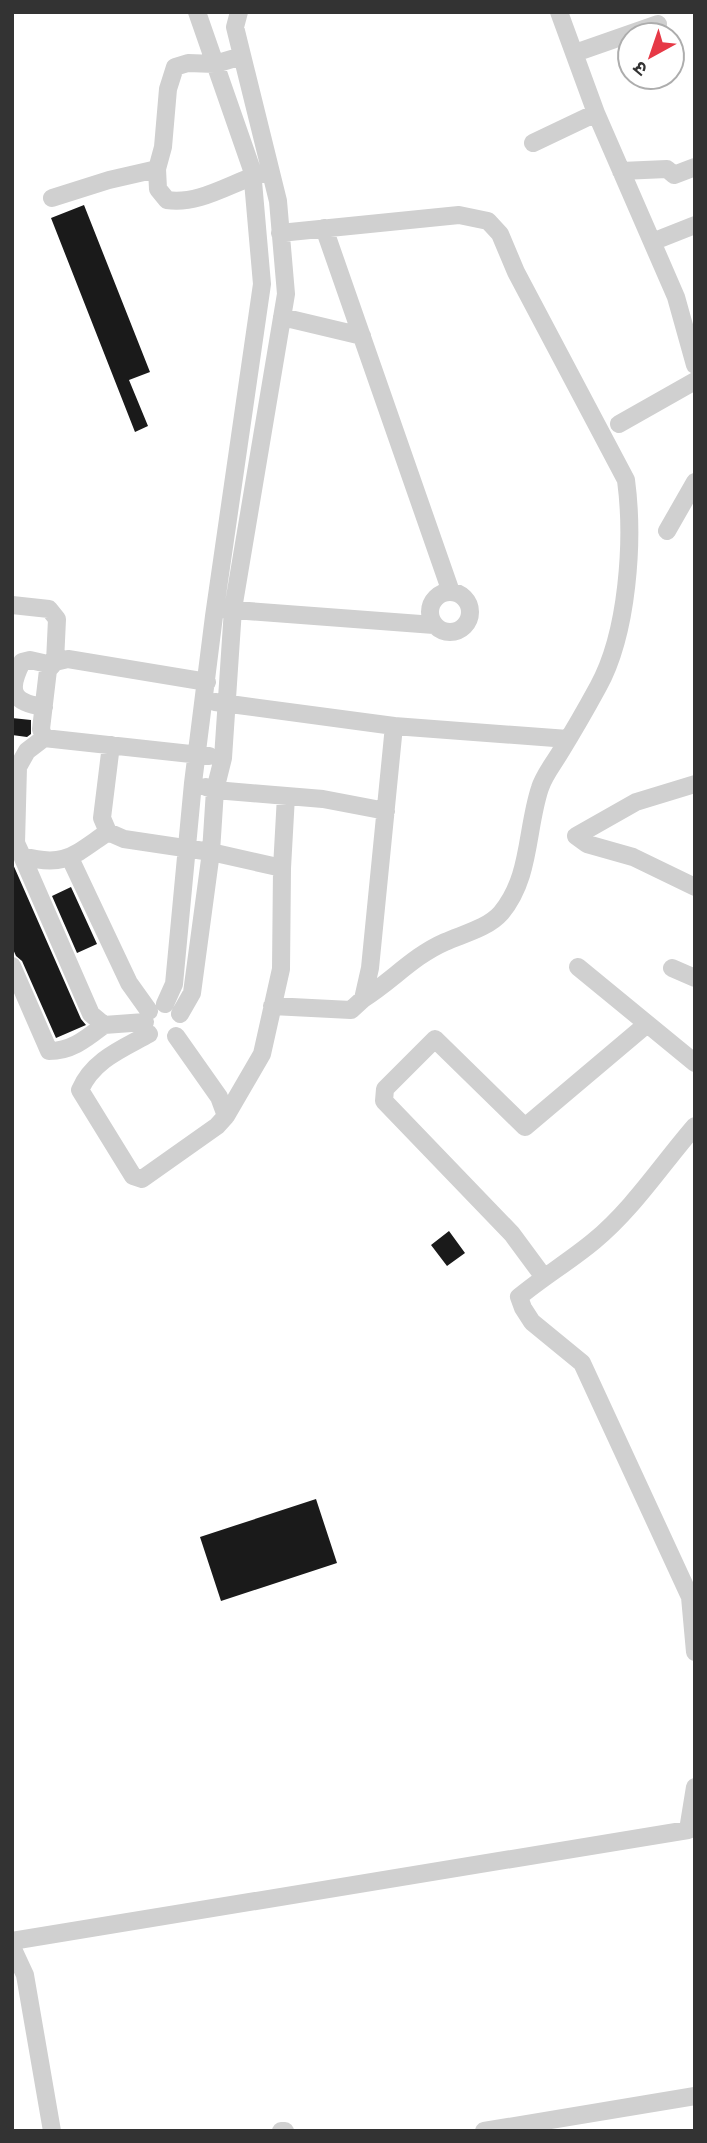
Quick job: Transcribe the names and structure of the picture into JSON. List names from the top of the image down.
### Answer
{
  "north": "bottom left"
}
